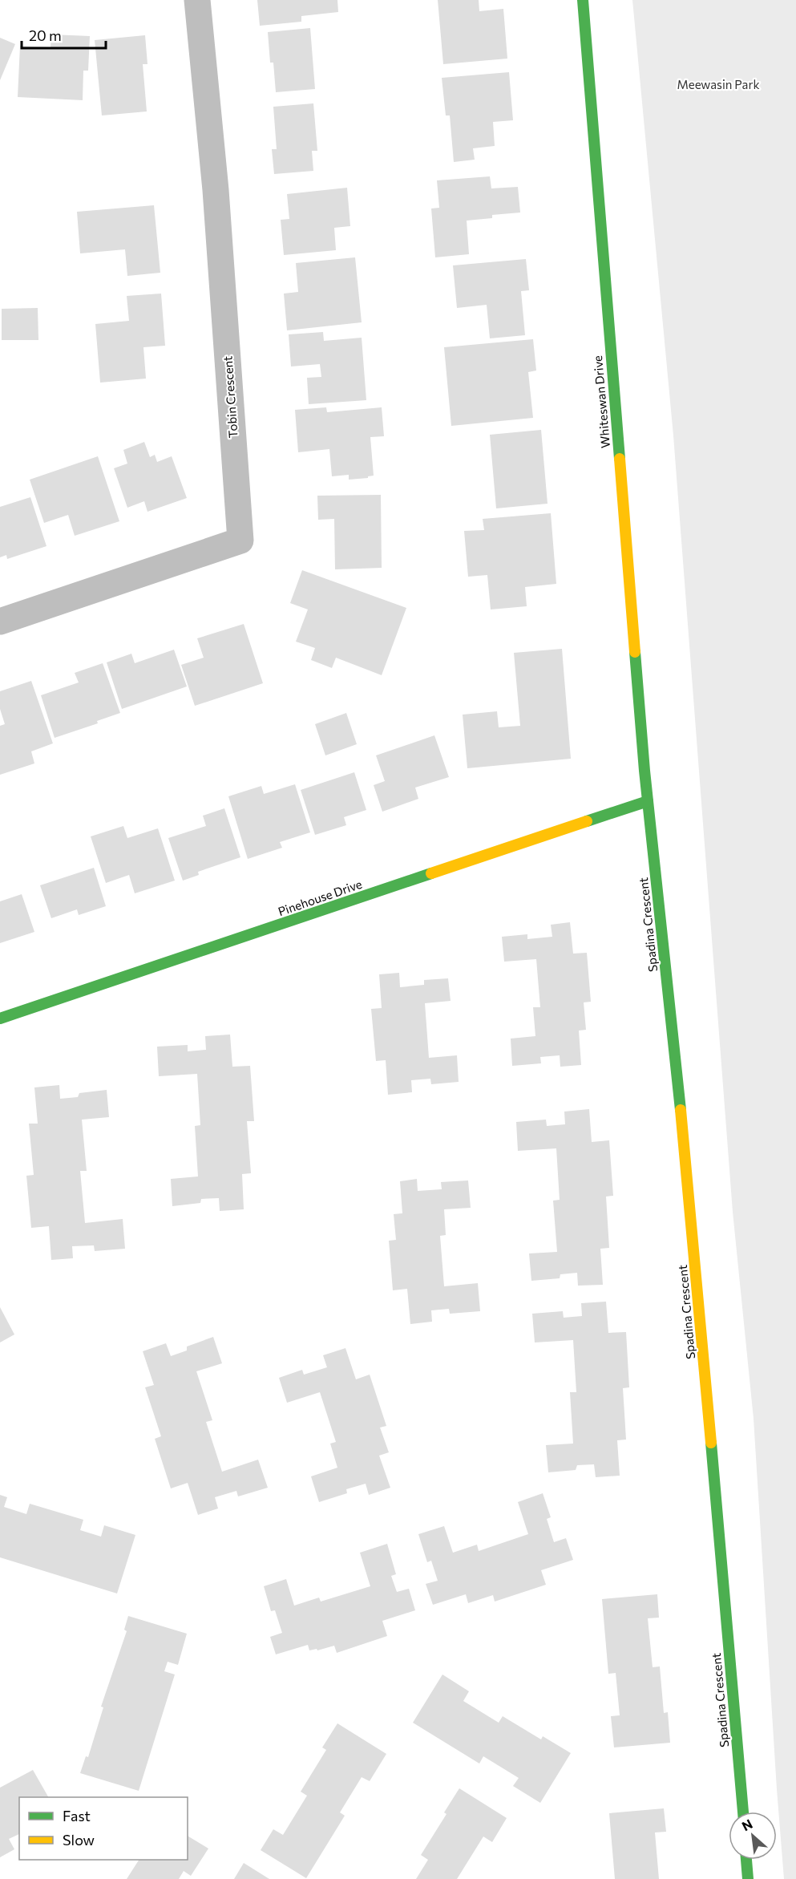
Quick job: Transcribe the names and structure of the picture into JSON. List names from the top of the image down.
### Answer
{
  "streets": {
    "street": [
      "Tobin Crescent",
      "Whiteswan Drive",
      "Pinehouse Drive",
      "Spadina Crescent"
    ]
  },
  "crossings": [
    ["Whiteswan Drive", "Pinehouse Drive"],
    ["Whiteswan Drive", "Spadina Crescent"],
    ["Pinehouse Drive", "Spadina Crescent"]
  ],
  "parks": ["Meewasin Park"],
  "legend": ["Fast", "Slow"],
  "scale_bar": "20 m",
  "north": "top left"
}
